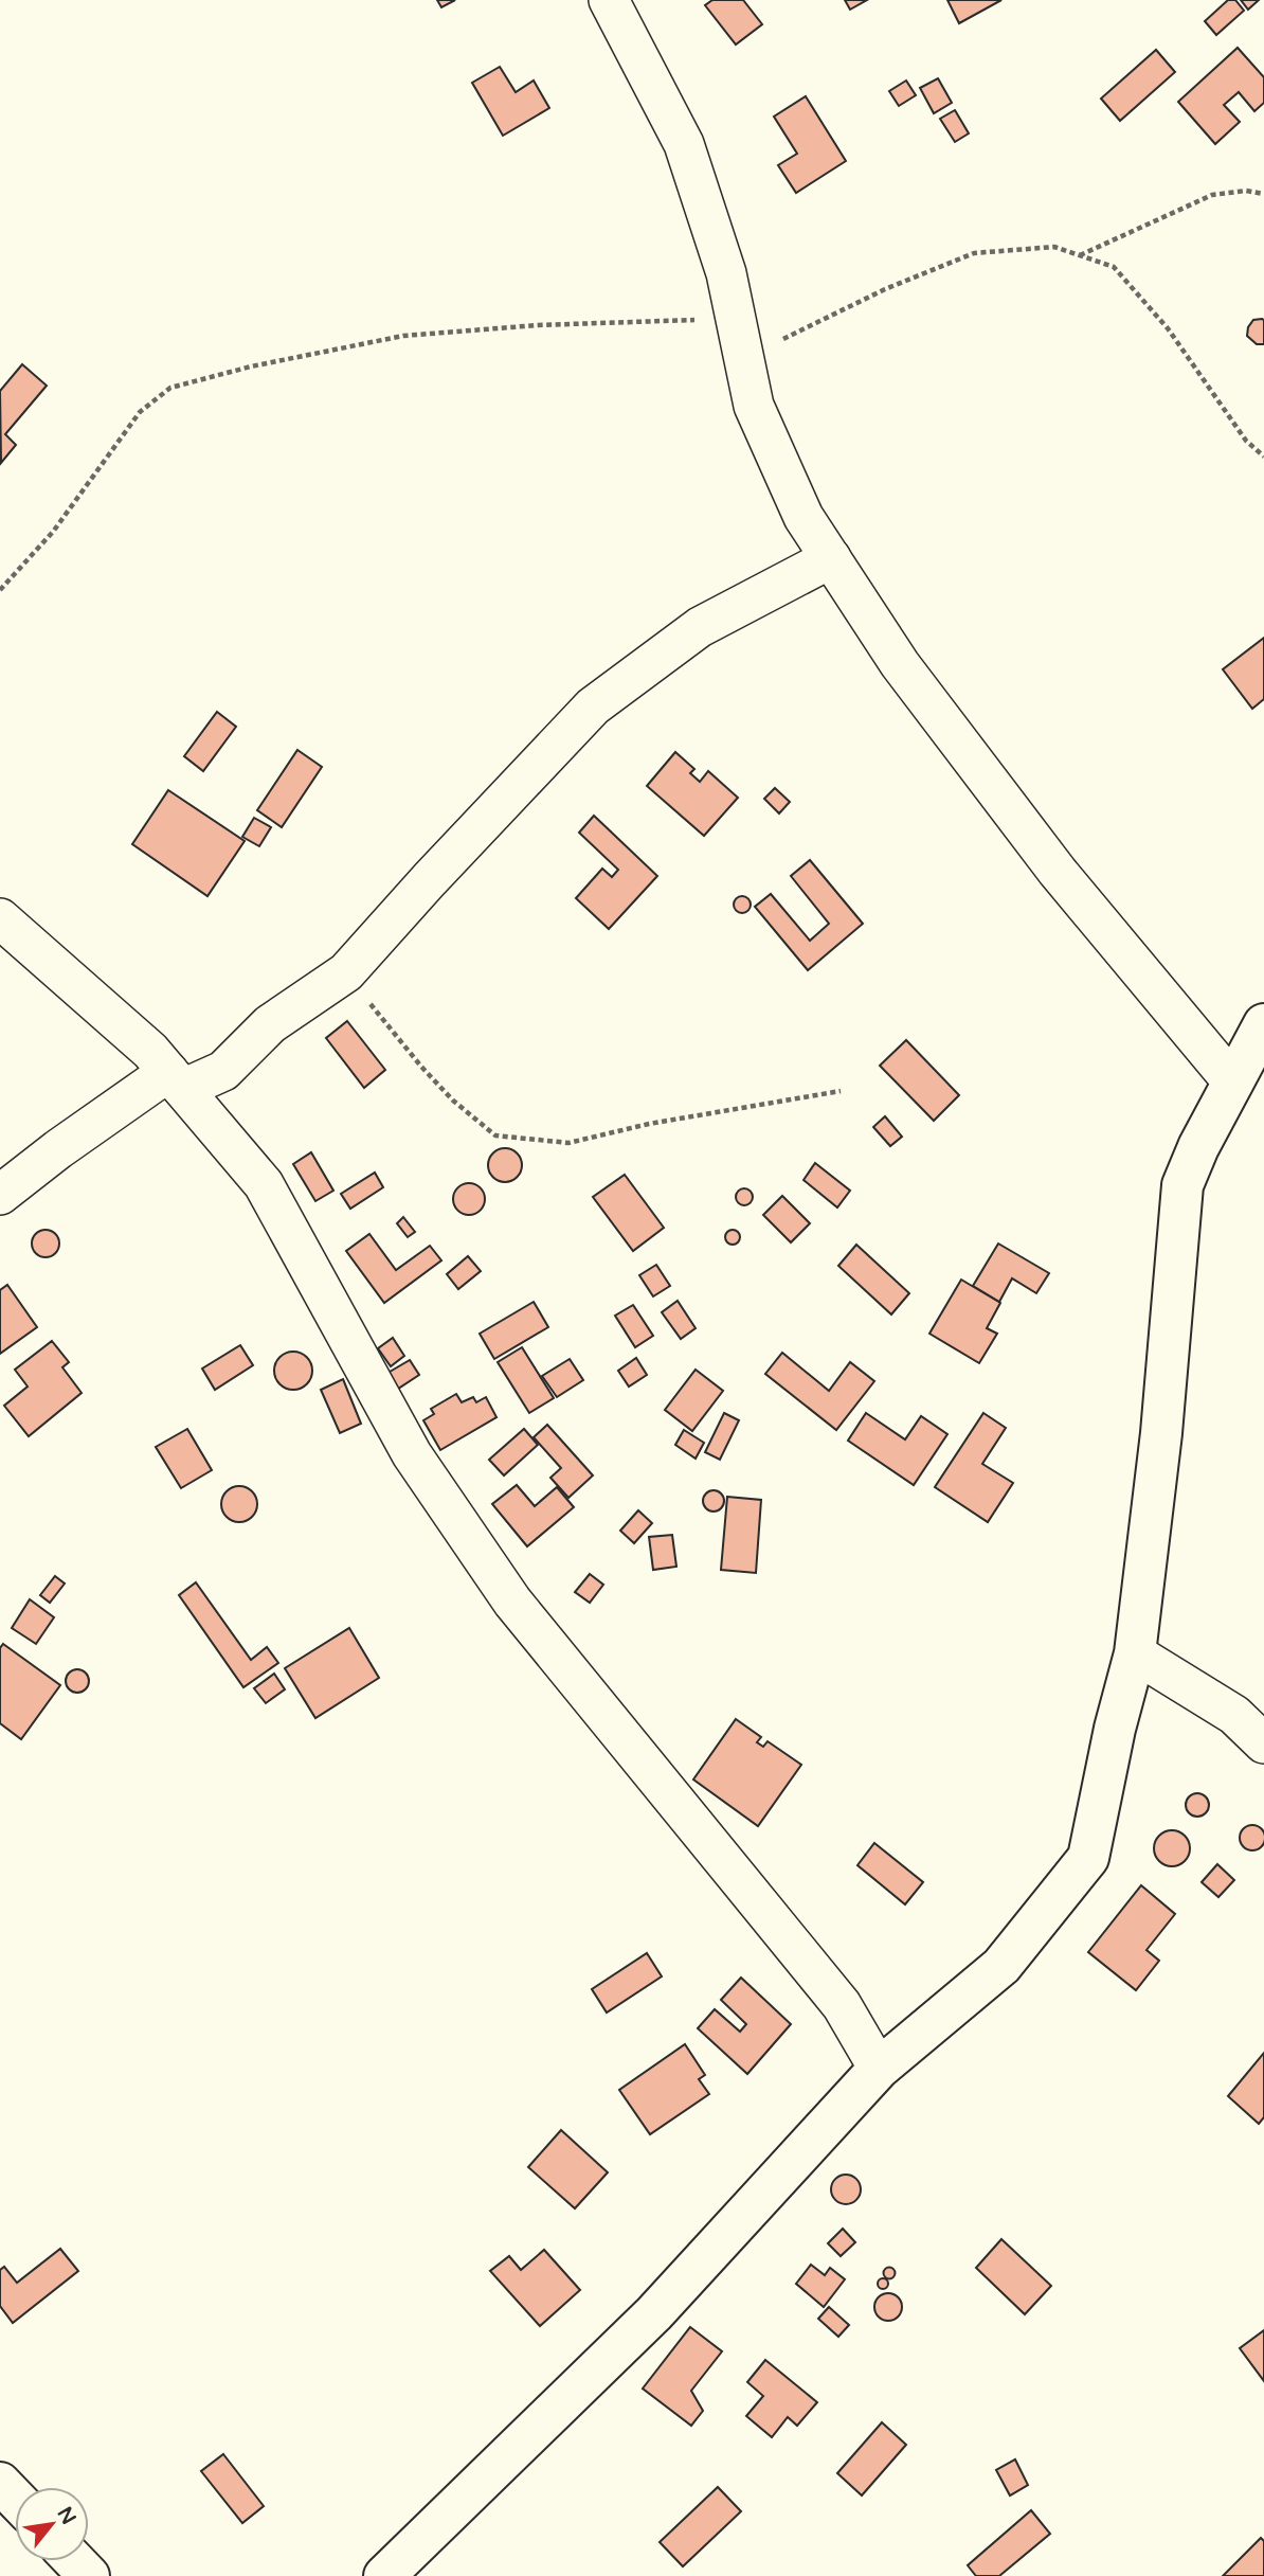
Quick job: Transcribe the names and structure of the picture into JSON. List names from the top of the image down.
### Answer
{
  "north": "top right"
}
